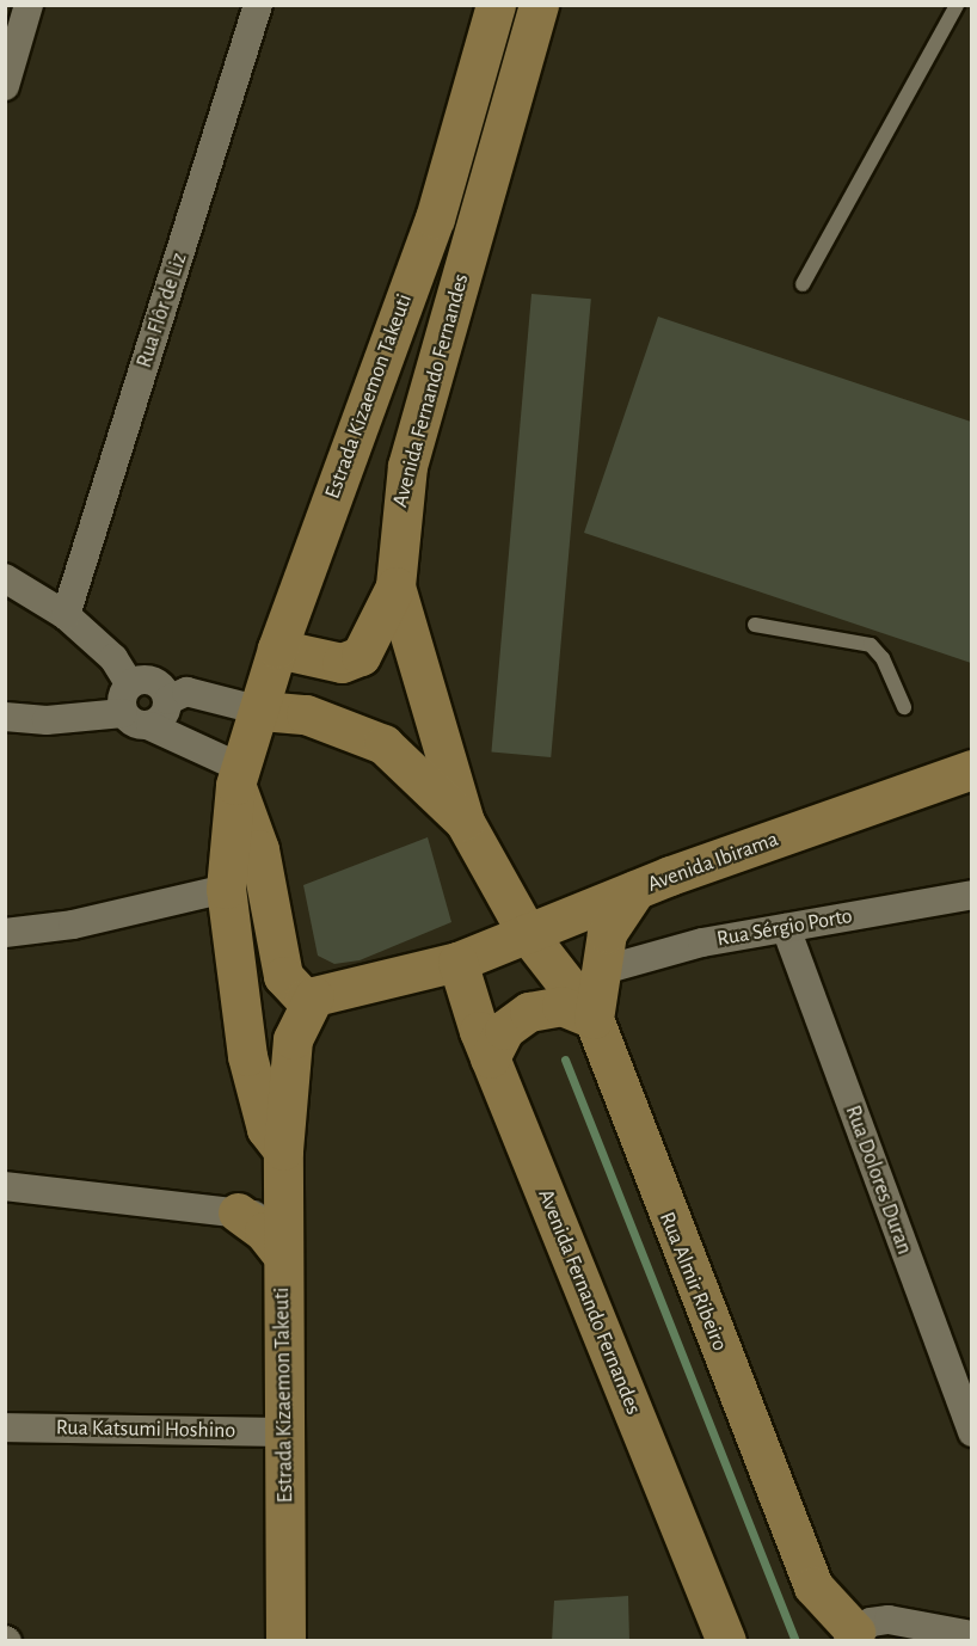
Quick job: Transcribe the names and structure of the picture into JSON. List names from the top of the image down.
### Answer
{
  "streets": {
    "main road": [
      "Avenida Fernando Fernandes",
      "Estrada Kizaemon Takeuti",
      "Avenida Ibirama",
      "Rua Almir Ribeiro"
    ],
    "street": [
      "Rua Flôr de Liz",
      "Rua Sérgio Porto",
      "Rua Dolores Duran",
      "Rua Katsumi Hoshino"
    ]
  },
  "crossings": [
    ["Avenida Fernando Fernandes", "Avenida Ibirama"],
    ["Avenida Fernando Fernandes", "Rua Almir Ribeiro"],
    ["Estrada Kizaemon Takeuti", "Avenida Ibirama"],
    ["Estrada Kizaemon Takeuti", "Rua Katsumi Hoshino"],
    ["Avenida Ibirama", "Rua Almir Ribeiro"],
    ["Rua Sérgio Porto", "Rua Dolores Duran"]
  ]
}
